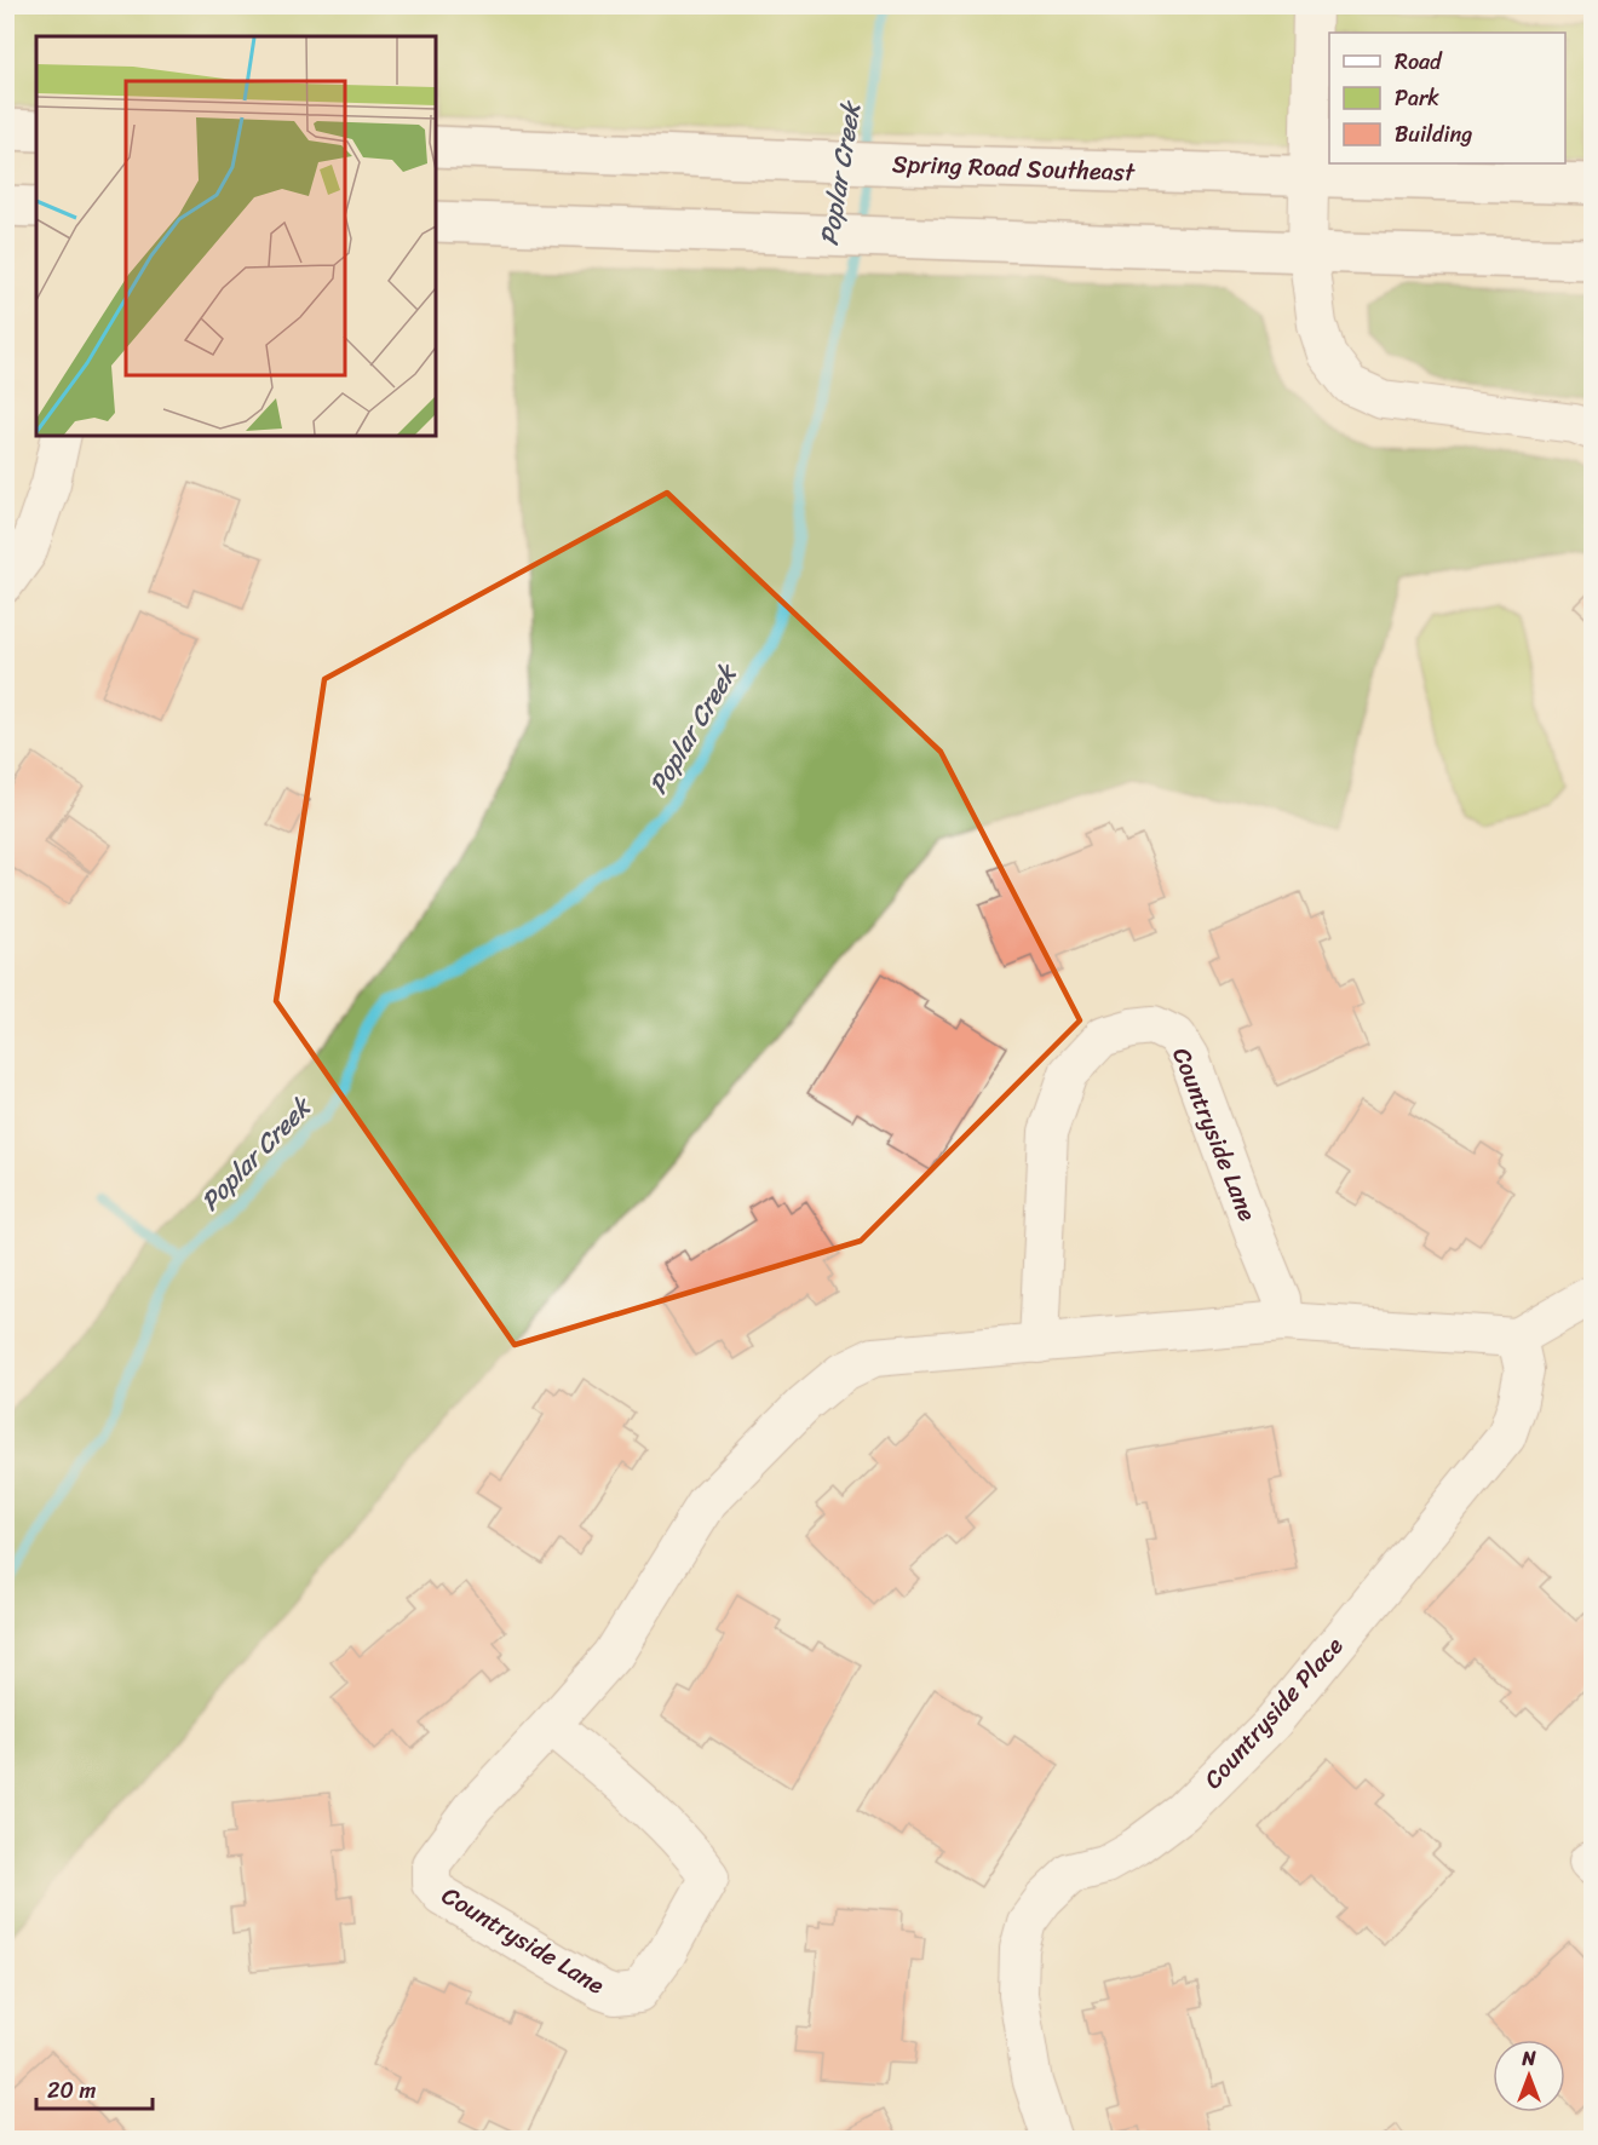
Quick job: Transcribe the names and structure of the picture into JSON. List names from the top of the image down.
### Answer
{
  "streets": {
    "main road": ["Spring Road Southeast"],
    "street": ["Countryside Lane", "Countryside Place"]
  },
  "crossings": [
    ["Countryside Lane", "Countryside Place"]
  ],
  "water": ["Poplar Creek"],
  "legend": ["Road", "Park", "Building"],
  "scale_bar": "20 m",
  "north": "top"
}
